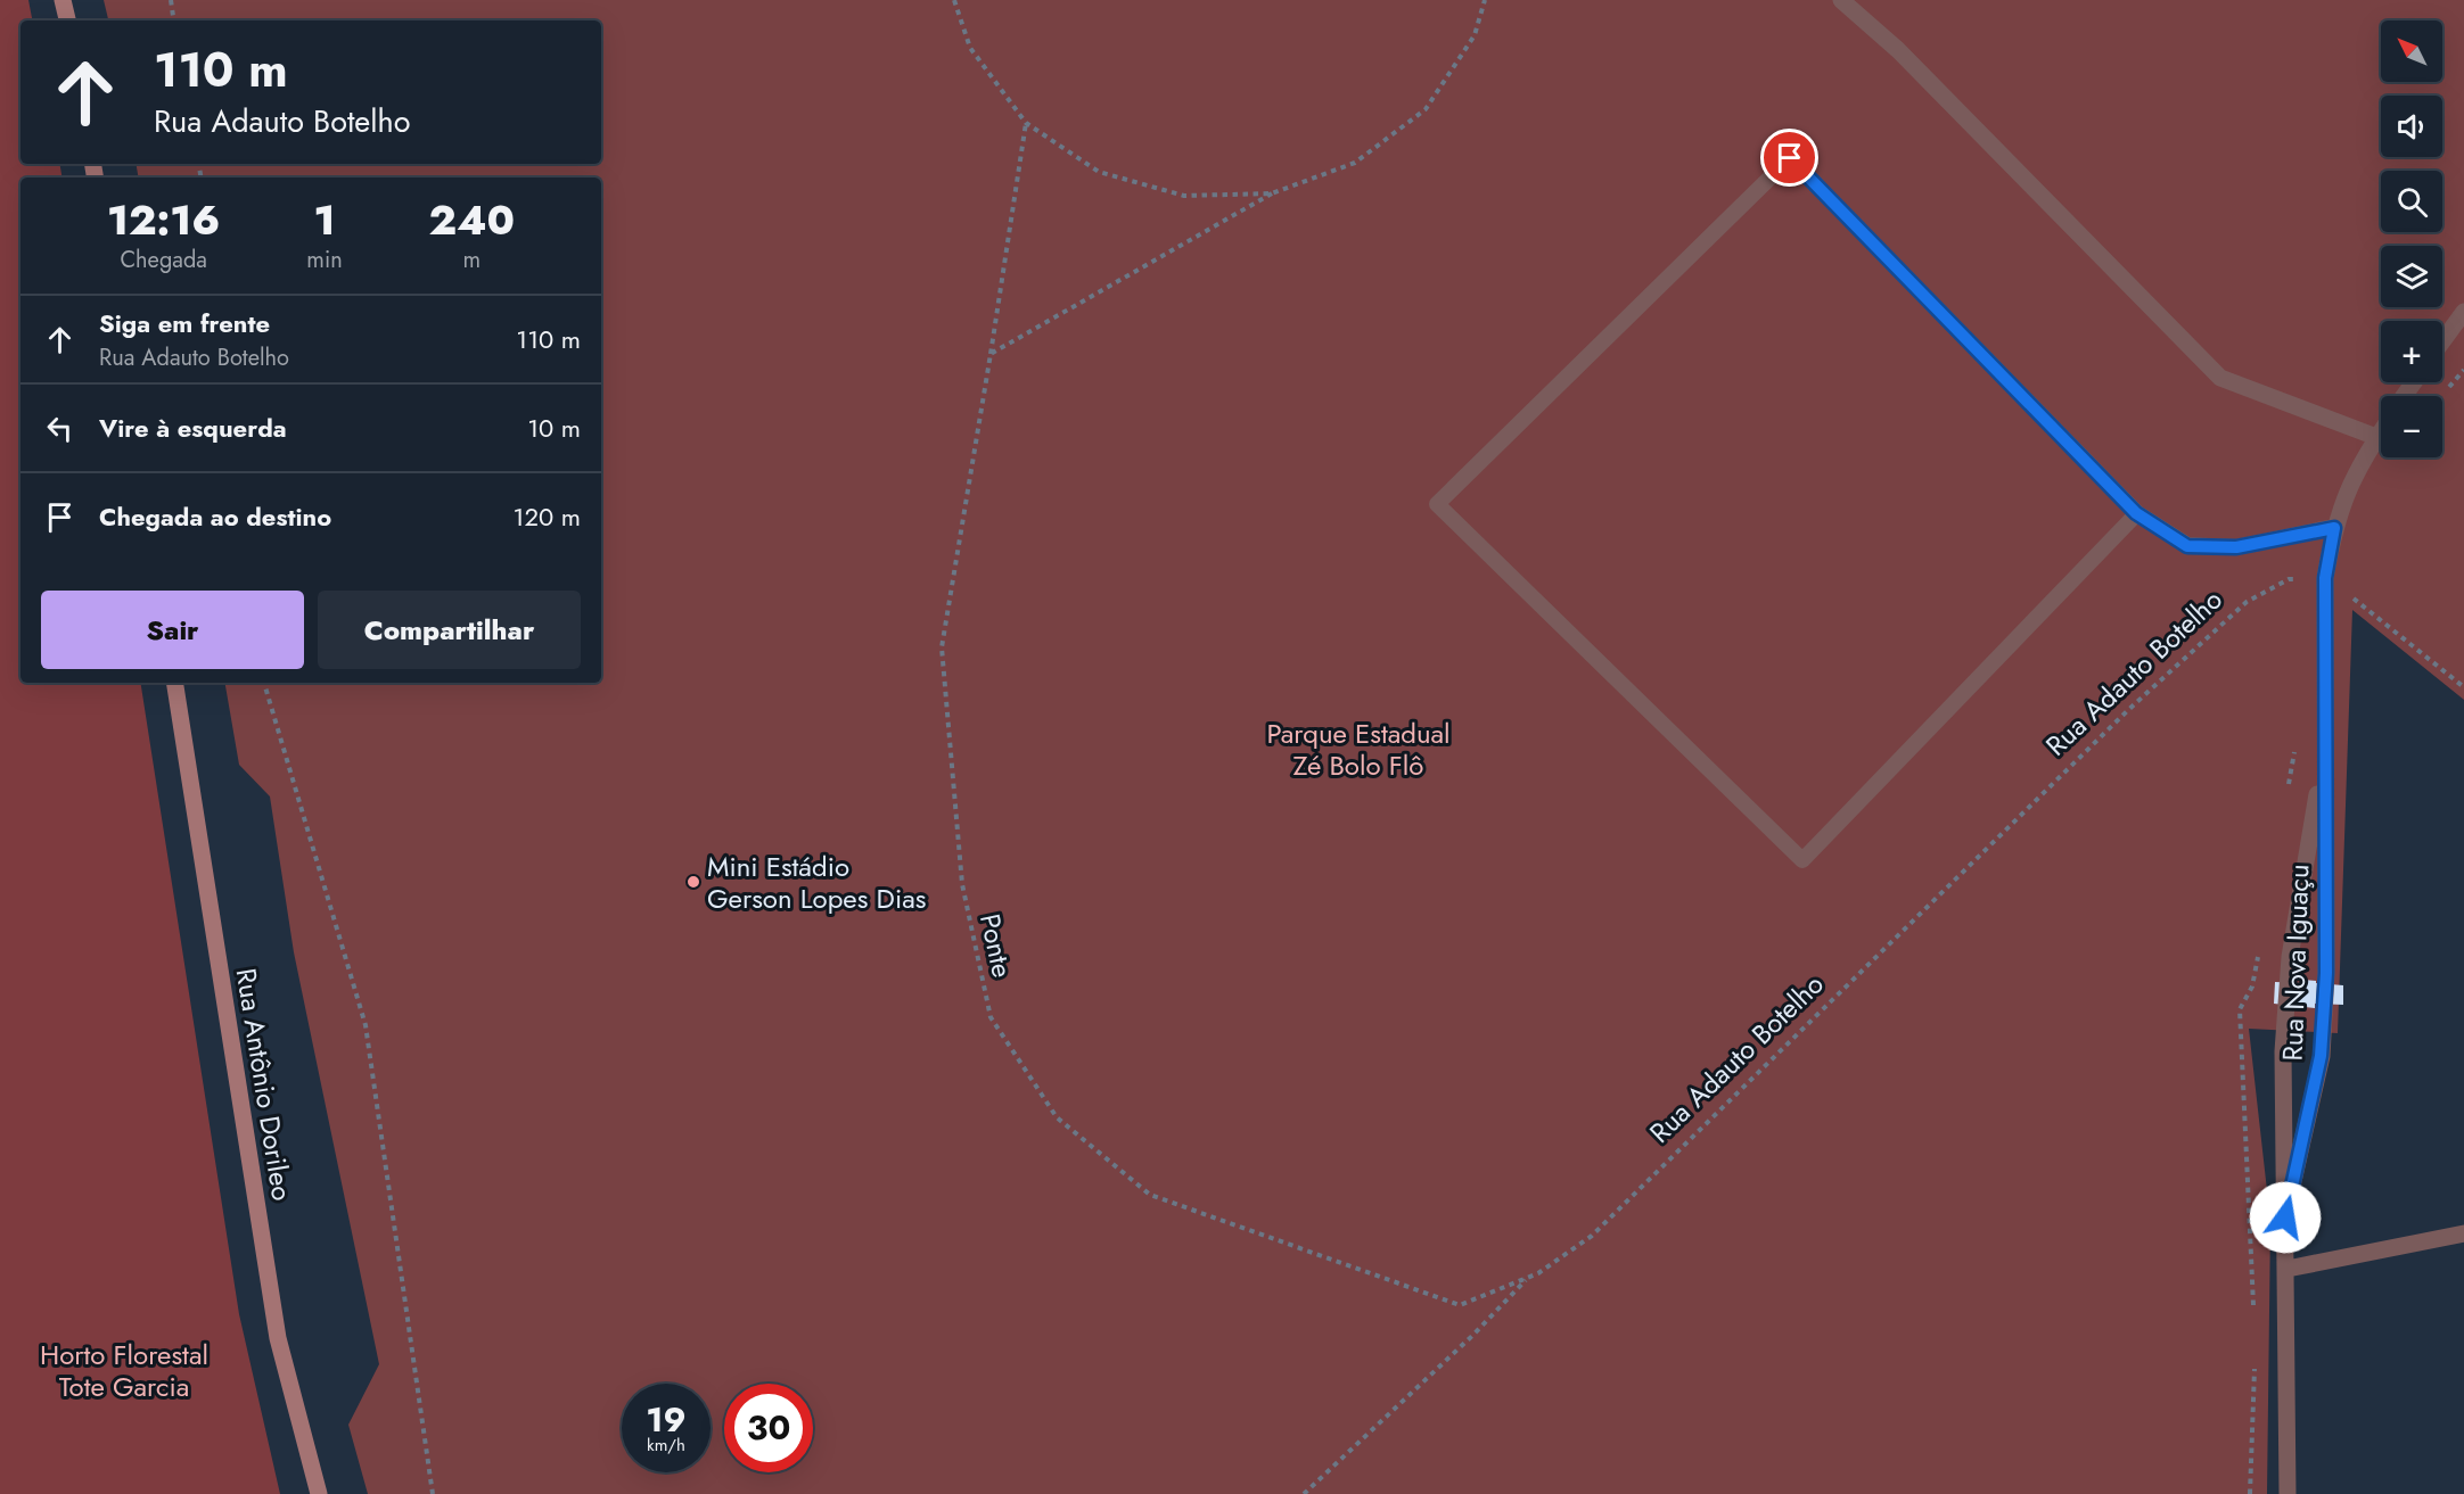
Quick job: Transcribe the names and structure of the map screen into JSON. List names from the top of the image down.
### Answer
{
  "streets": {
    "street": ["Rua Nova Iguaçu", "Rua Antônio Dorileo"],
    "path": ["Rua Adauto Botelho", "Ponte"]
  },
  "crossings": [
    ["Rua Adauto Botelho", "Ponte"],
    ["Rua Adauto Botelho", "Rua Nova Iguaçu"]
  ],
  "parks": ["Parque Estadual Zé Bolo Flô", "Horto Florestal Tote Garcia"],
  "places": ["Mini Estádio Gerson Lopes Dias"],
  "north": "top left",
  "page": {
    "map_buttons": ["+", "−"],
    "turn": ["110 m", "Rua Adauto Botelho"],
    "eta": [
      "12:16",
      "Chegada",
      "1",
      "min",
      "240",
      "m"
    ],
    "list": [
      {
        "name": "Siga em frente",
        "note": "Rua Adauto Botelho",
        "value": "110 m"
      },
      {
        "name": "Vire à esquerda",
        "value": "10 m"
      },
      {
        "name": "Chegada ao destino",
        "value": "120 m"
      }
    ],
    "buttons": ["Sair", "Compartilhar"],
    "speed": "19 km/h",
    "limit": "30"
  }
}
